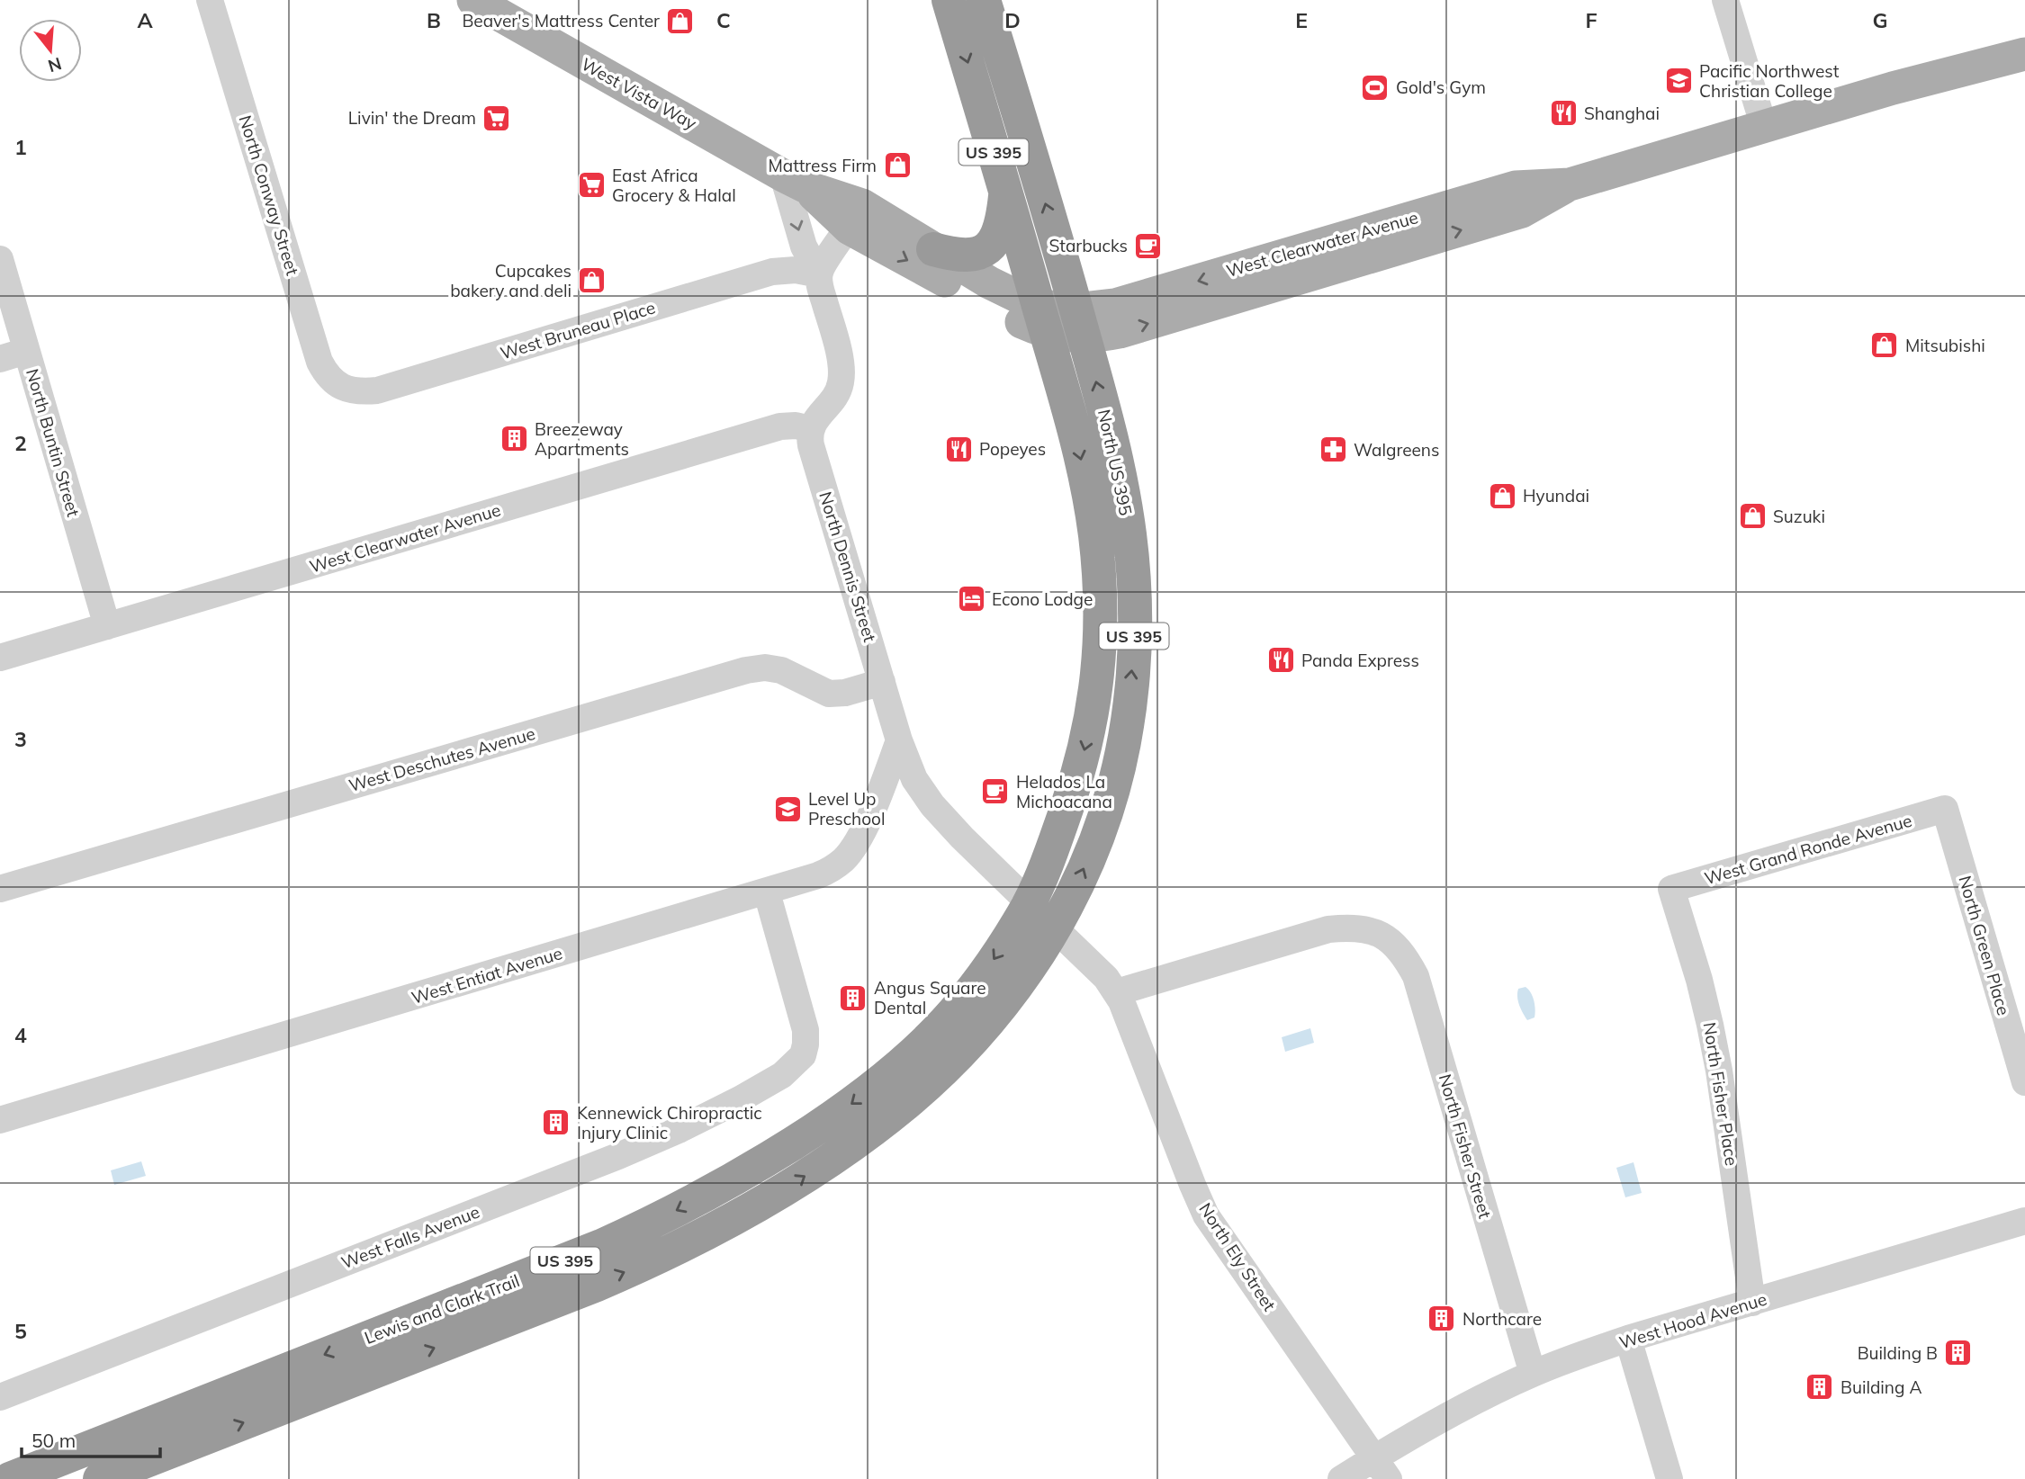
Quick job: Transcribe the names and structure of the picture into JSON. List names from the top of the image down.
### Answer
{
  "streets": {
    "highway": ["US 395", "North US 395", "Lewis and Clark Trail"],
    "main road": ["West Vista Way", "West Clearwater Avenue"],
    "street": [
      "North Conway Street",
      "West Bruneau Place",
      "North Buntin Street",
      "North Dennis Street",
      "West Deschutes Avenue",
      "West Grand Ronde Avenue",
      "North Green Place",
      "West Entiat Avenue",
      "North Fisher Place",
      "North Fisher Street",
      "West Falls Avenue",
      "North Ely Street",
      "West Hood Avenue"
    ]
  },
  "crossings": [
    ["West Vista Way", "North US 395"],
    ["North Conway Street", "West Bruneau Place"],
    ["West Clearwater Avenue", "North Buntin Street"],
    ["West Clearwater Avenue", "North US 395"],
    ["West Clearwater Avenue", "North Dennis Street"],
    ["North US 395", "North Dennis Street"],
    ["North US 395", "North Ely Street"],
    ["North US 395", "Lewis and Clark Trail"],
    ["North Dennis Street", "West Deschutes Avenue"],
    ["North Dennis Street", "West Entiat Avenue"],
    ["North Dennis Street", "Lewis and Clark Trail"],
    ["West Grand Ronde Avenue", "North Green Place"],
    ["West Grand Ronde Avenue", "North Fisher Place"],
    ["West Entiat Avenue", "West Falls Avenue"],
    ["North Fisher Place", "West Hood Avenue"],
    ["North Fisher Street", "North Ely Street"],
    ["North Fisher Street", "West Hood Avenue"],
    ["North Ely Street", "Lewis and Clark Trail"],
    ["North Ely Street", "West Hood Avenue"]
  ],
  "places": {
    "shop": [
      "Beaver's Mattress Center",
      "Mattress Firm",
      "Cupcakes bakery and deli",
      "Mitsubishi",
      "Hyundai",
      "Suzuki"
    ],
    "school or university": ["Pacific Northwest Christian College", "Level Up Preschool"],
    "sports": ["Gold's Gym"],
    "restaurant": ["Shanghai", "Popeyes", "Panda Express"],
    "supermarket": ["Livin' the Dream", "East Africa Grocery & Halal"],
    "cafe": ["Starbucks", "Helados La Michoacana"],
    "building": [
      "Breezeway Apartments",
      "Angus Square Dental",
      "Kennewick Chiropractic Injury Clinic",
      "Northcare",
      "Building B",
      "Building A"
    ],
    "pharmacy": ["Walgreens"],
    "hotel": ["Econo Lodge"]
  },
  "scale_bar": "50 m",
  "north": "bottom",
  "grid": {
    "columns": [
      "A",
      "B",
      "C",
      "D",
      "E",
      "F",
      "G"
    ],
    "rows": [
      "1",
      "2",
      "3",
      "4",
      "5"
    ]
  }
}
